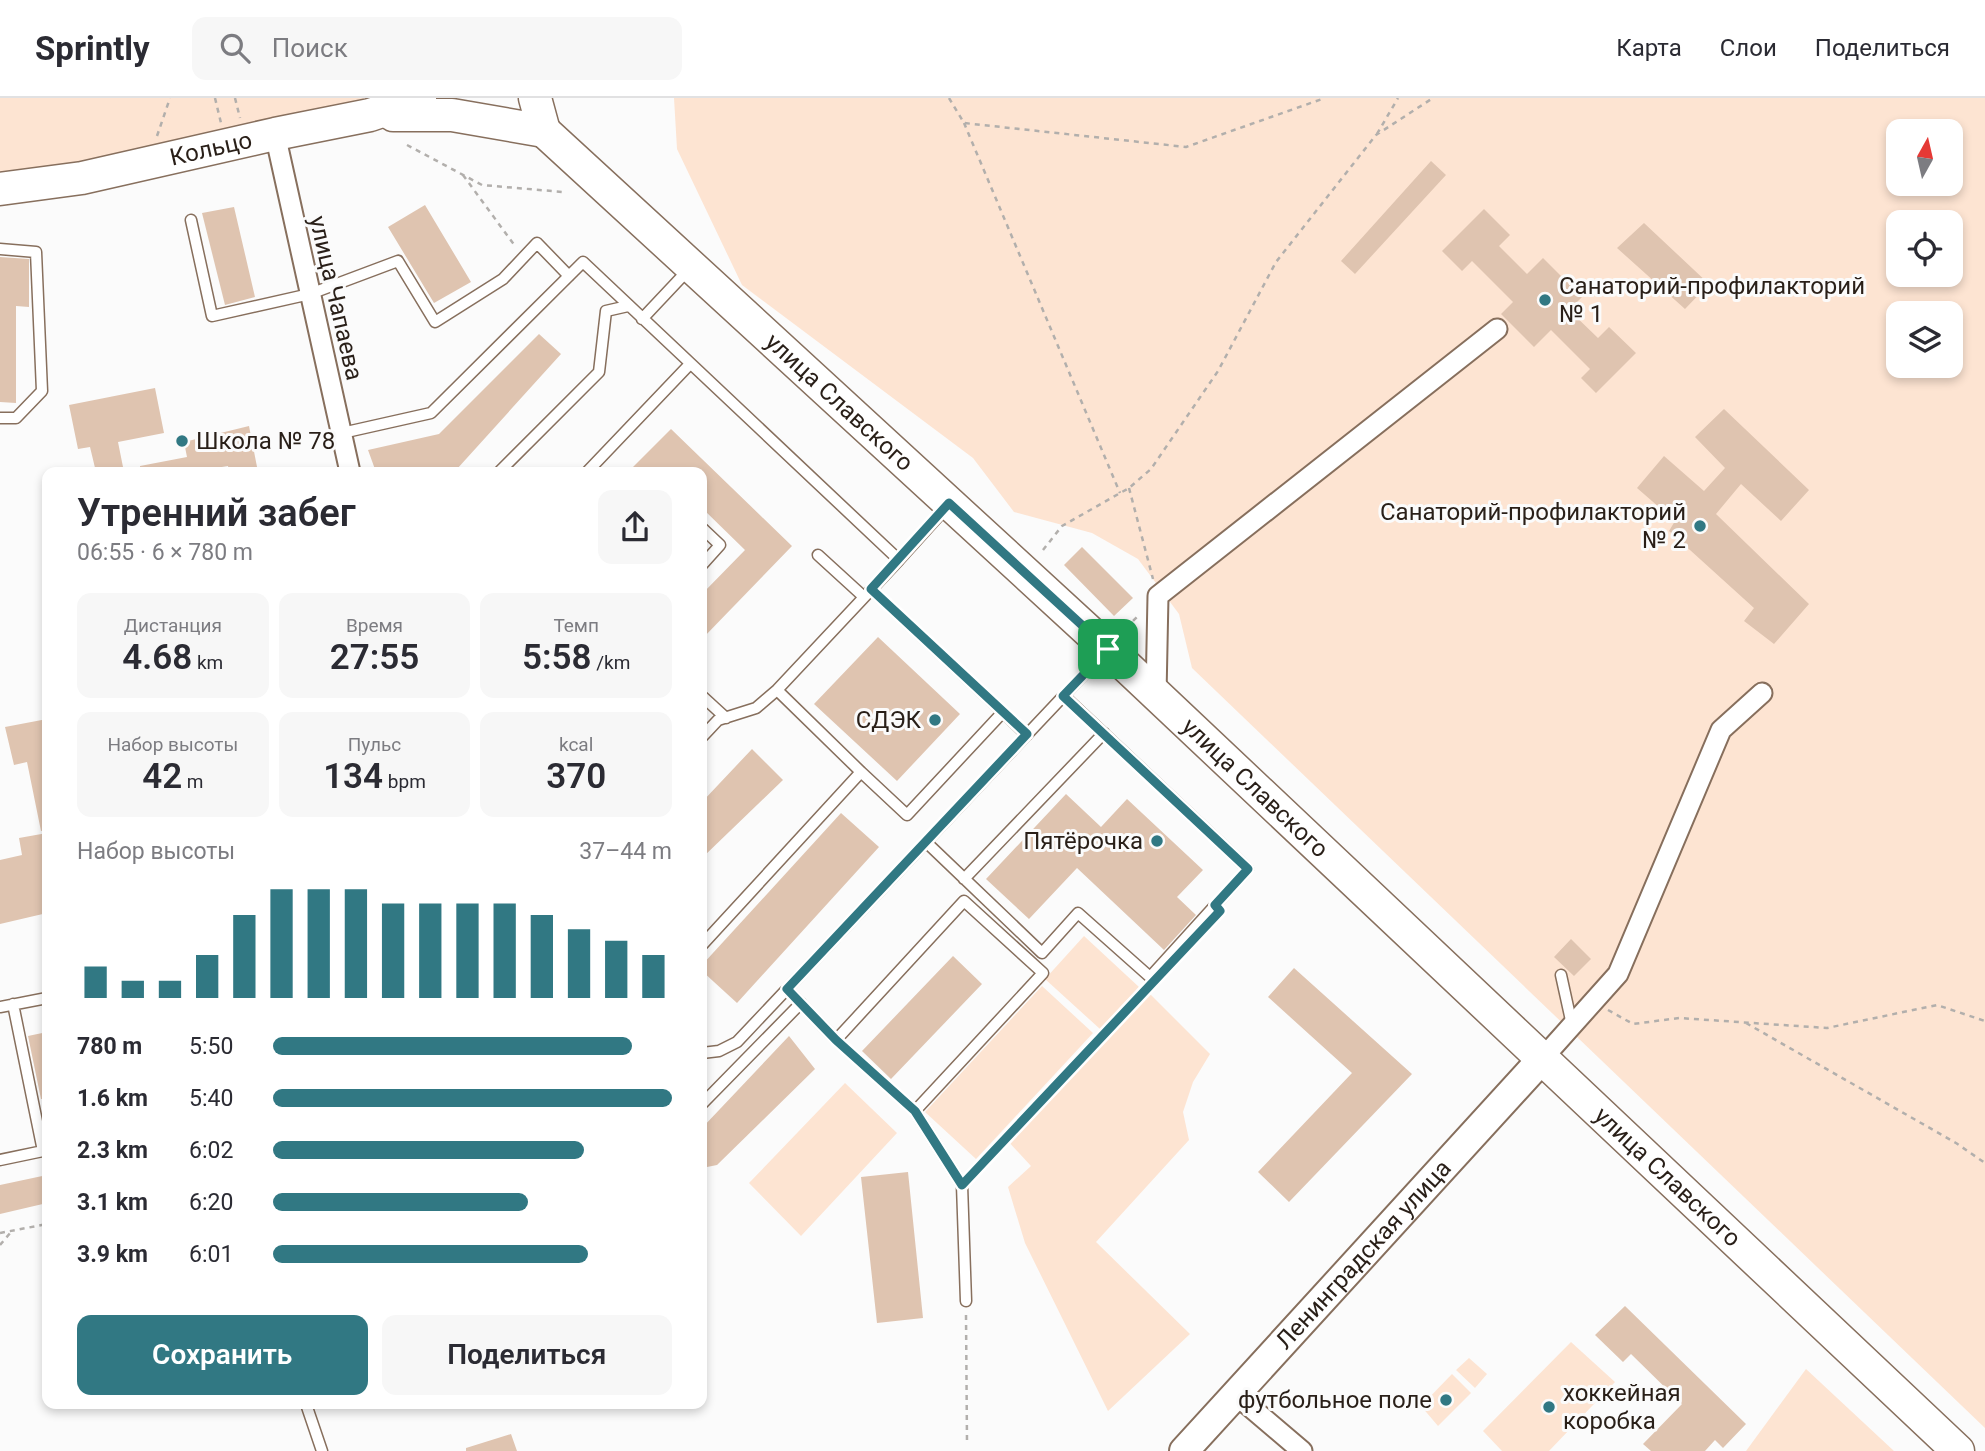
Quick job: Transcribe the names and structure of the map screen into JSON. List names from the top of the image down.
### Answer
{
  "streets": {
    "main road": ["Кольцо", "улица Славского"],
    "street": ["улица Чапаева", "Ленинградская улица"]
  },
  "crossings": [
    ["Кольцо", "улица Чапаева"],
    ["улица Славского", "Ленинградская улица"]
  ],
  "places": [
    "Санаторий-профилакторий № 1",
    "Школа № 78",
    "Санаторий-профилакторий № 2",
    "СДЭК",
    "Пятёрочка",
    "футбольное поле",
    "хоккейная коробка"
  ],
  "north": "top",
  "page": {
    "header": "Sprintly",
    "search": "Поиск",
    "nav": ["Карта", "Слои", "Поделиться"],
    "heading": ["Утренний забег", "06:55 · 6 × 780 m"],
    "stats": [
      ["Дистанция", "4.68 km"],
      ["Время", "27:55"],
      ["Темп", "5:58 /km"],
      ["Набор высоты", "42 m"],
      ["Пульс", "134 bpm"],
      ["kcal", "370"]
    ],
    "chart": ["Набор высоты", "37–44 m"],
    "list": [
      {
        "name": "780 m",
        "note": "5:50"
      },
      {
        "name": "1.6 km",
        "note": "5:40"
      },
      {
        "name": "2.3 km",
        "note": "6:02"
      },
      {
        "name": "3.1 km",
        "note": "6:20"
      },
      {
        "name": "3.9 km",
        "note": "6:01"
      }
    ],
    "buttons": ["Сохранить", "Поделиться"]
  }
}
